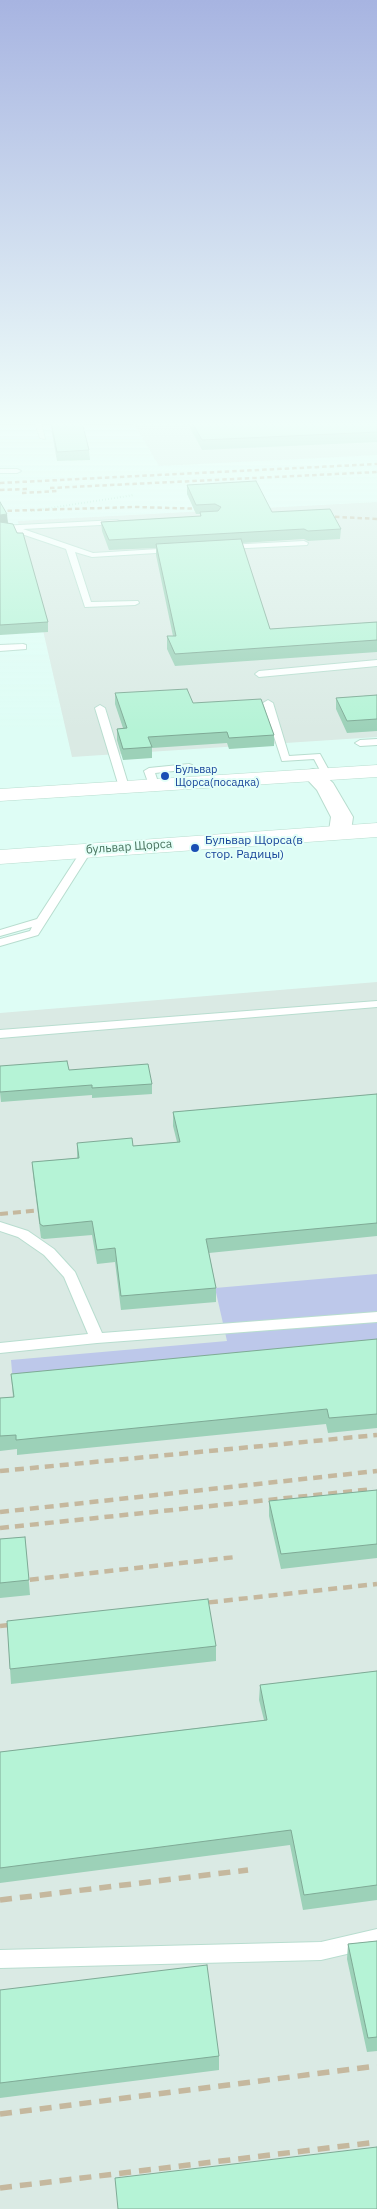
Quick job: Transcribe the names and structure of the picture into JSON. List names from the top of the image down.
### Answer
{
  "streets": {
    "street": ["бульвар Щорса"]
  },
  "places": ["Бульвар Щорса(посадка)", "Бульвар Щорса(в стор. Радицы)"]
}
